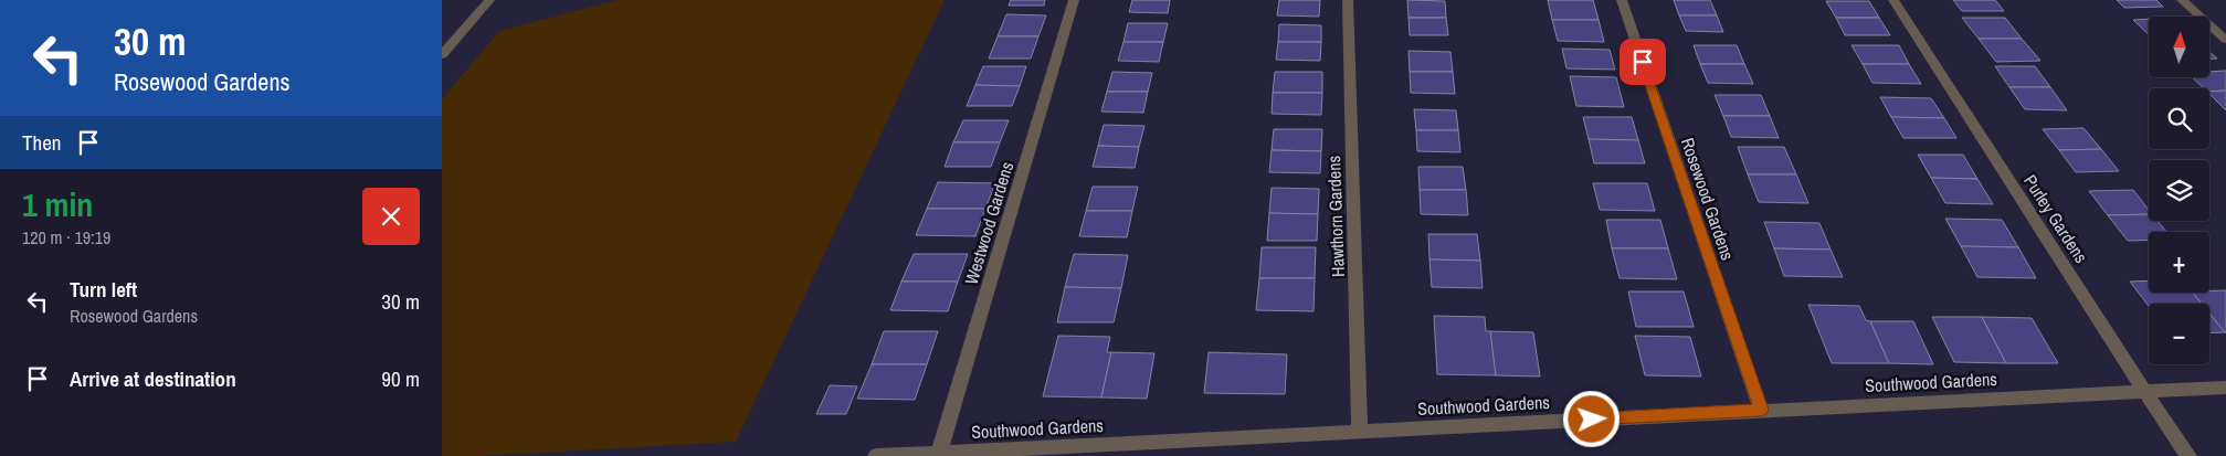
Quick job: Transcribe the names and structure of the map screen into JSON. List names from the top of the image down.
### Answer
{
  "streets": {
    "street": [
      "Rosewood Gardens",
      "Hawthorn Gardens",
      "Purley Gardens",
      "Westwood Gardens",
      "Southwood Gardens"
    ]
  },
  "crossings": [
    ["Rosewood Gardens", "Southwood Gardens"],
    ["Hawthorn Gardens", "Southwood Gardens"],
    ["Purley Gardens", "Southwood Gardens"],
    ["Westwood Gardens", "Southwood Gardens"]
  ],
  "north": "top",
  "page": {
    "turn": ["30 m", "Rosewood Gardens"],
    "map_buttons": ["+", "−"],
    "then": "Then",
    "heading": ["1 min", "120 m · 19:19"],
    "list": [
      {
        "name": "Turn left",
        "note": "Rosewood Gardens",
        "value": "30 m"
      },
      {
        "name": "Arrive at destination",
        "value": "90 m"
      }
    ]
  }
}
